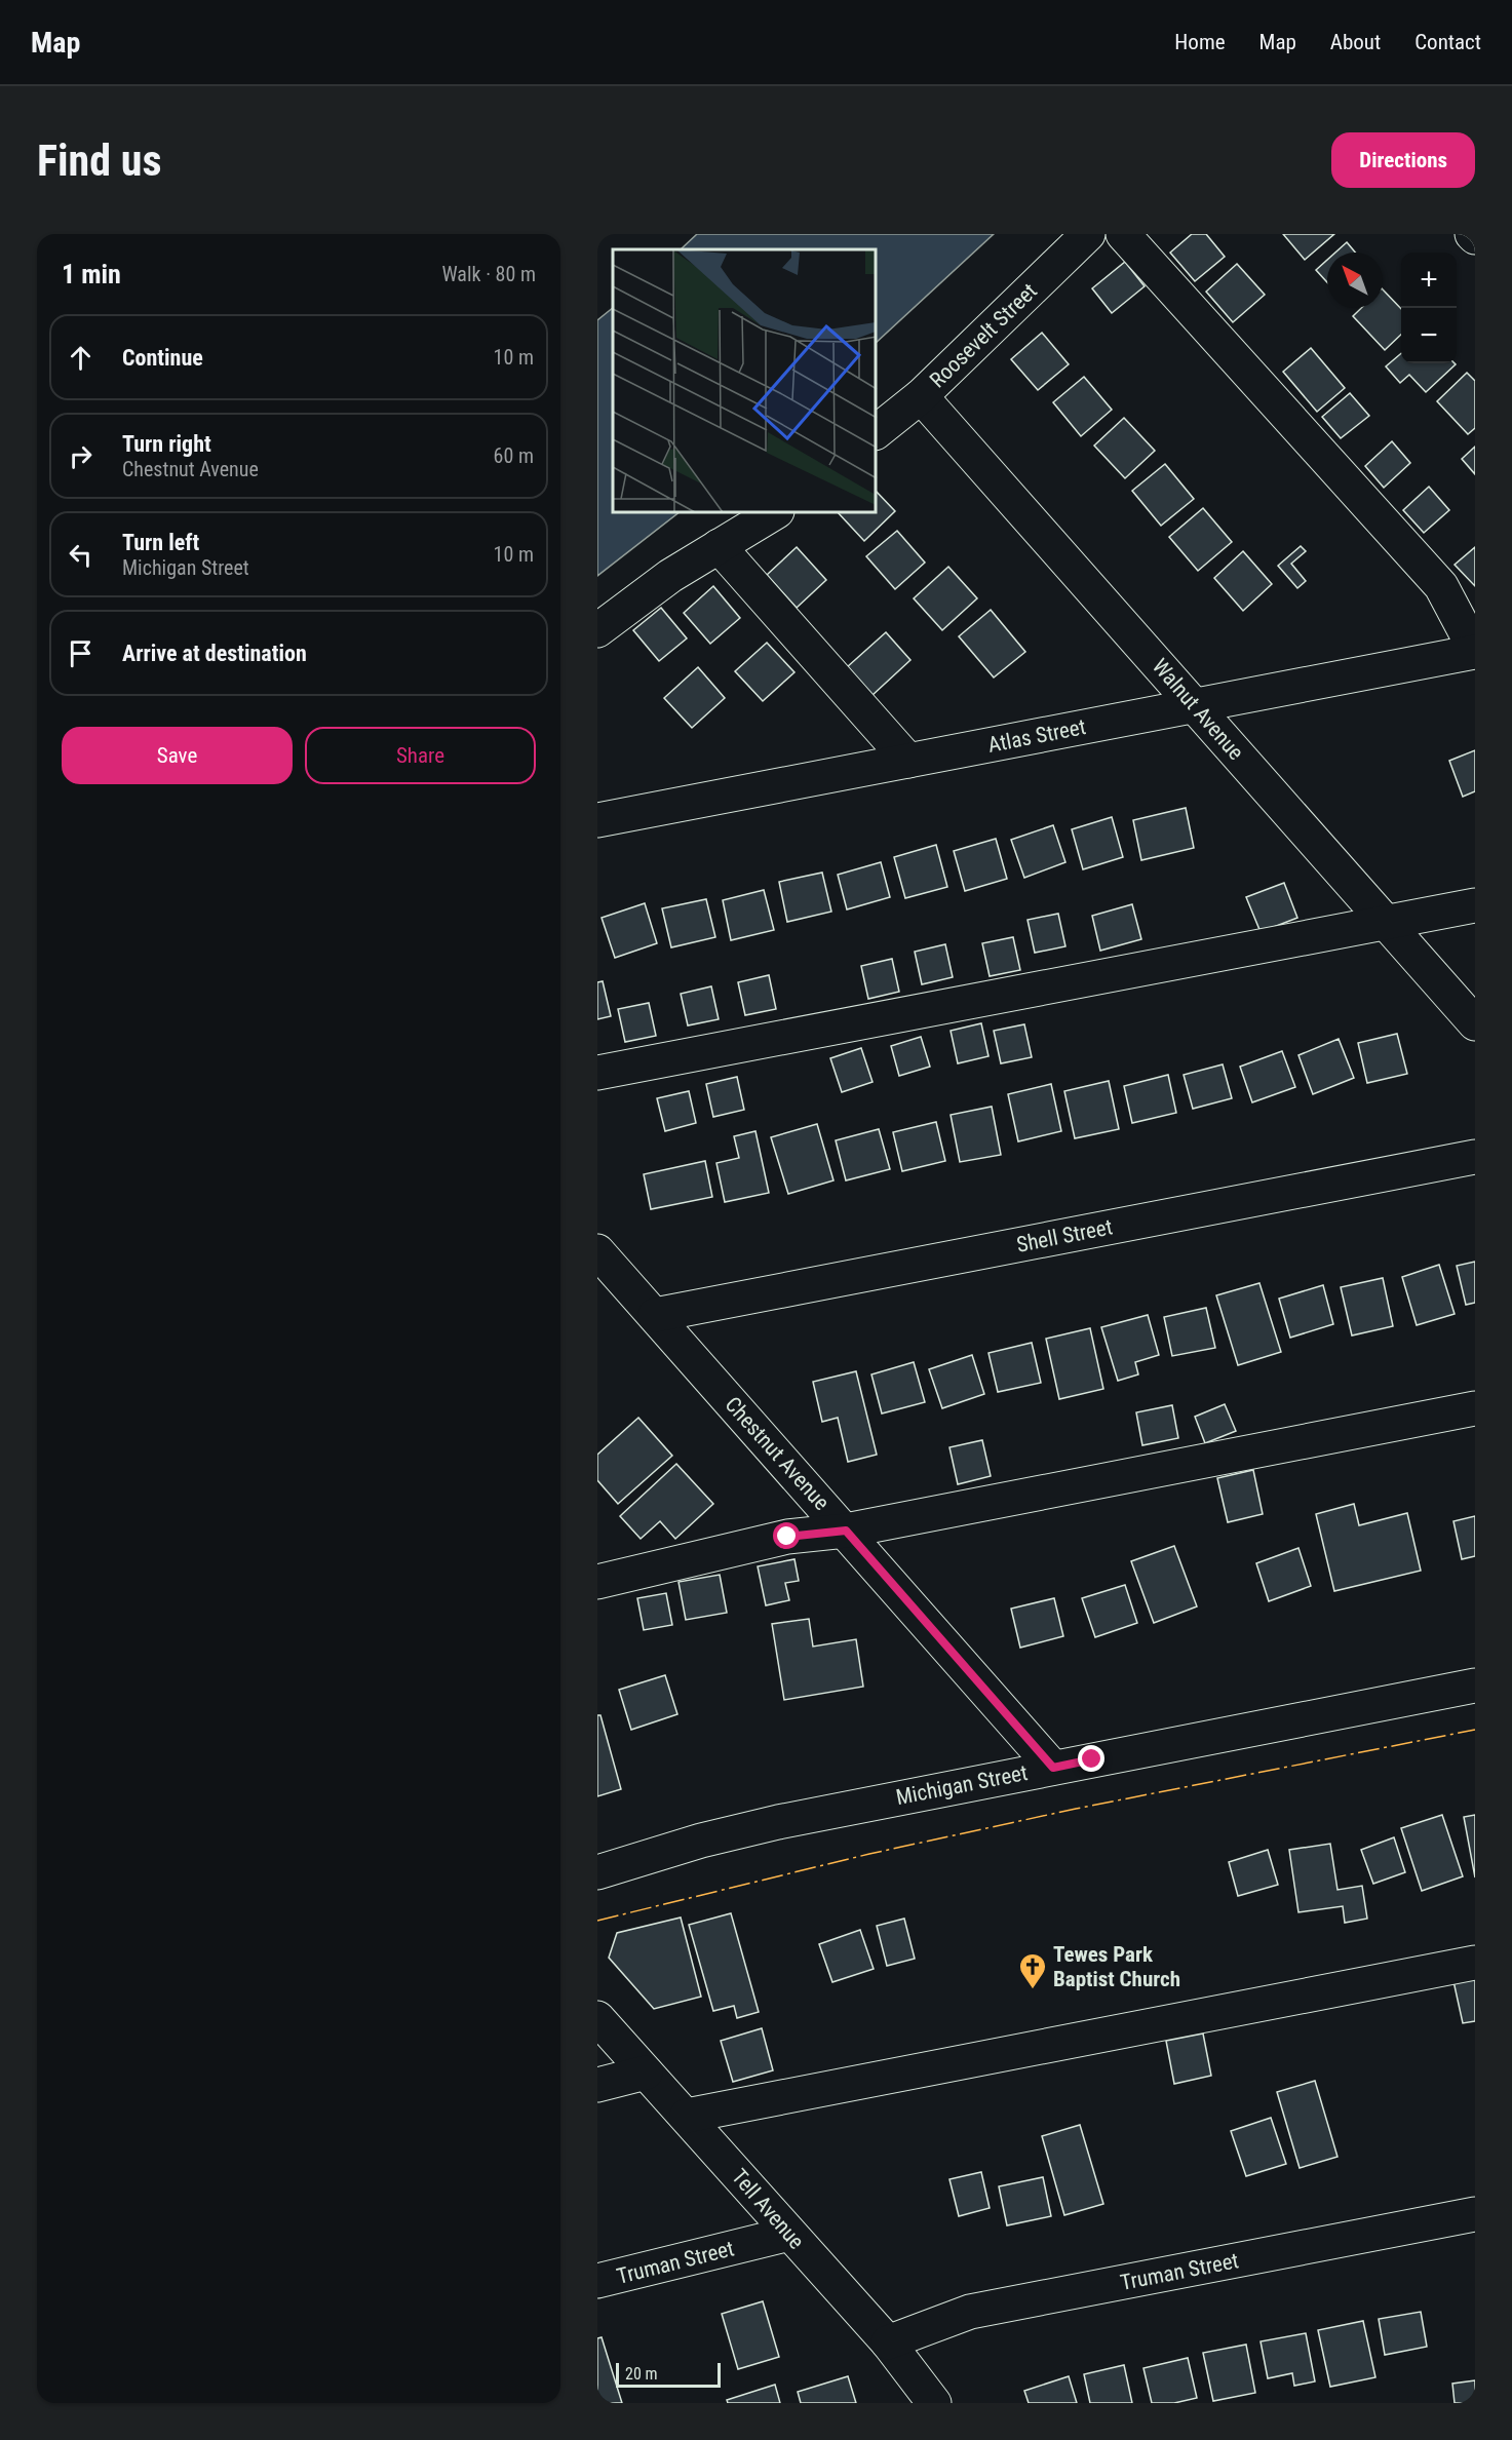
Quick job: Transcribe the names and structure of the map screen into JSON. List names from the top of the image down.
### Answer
{
  "streets": {
    "street": [
      "Roosevelt Street",
      "Walnut Avenue",
      "Atlas Street",
      "Shell Street",
      "Chestnut Avenue",
      "Michigan Street",
      "Tell Avenue",
      "Truman Street"
    ]
  },
  "crossings": [
    ["Roosevelt Street", "Walnut Avenue"],
    ["Walnut Avenue", "Atlas Street"],
    ["Shell Street", "Chestnut Avenue"],
    ["Chestnut Avenue", "Michigan Street"],
    ["Tell Avenue", "Truman Street"]
  ],
  "places": {
    "church": ["Tewes Park Baptist Church"]
  },
  "scale_bar": "20 m",
  "north": "top left",
  "page": {
    "header": "Map",
    "nav": [
      "Home",
      "Map",
      "About",
      "Contact"
    ],
    "buttons": [
      "Directions",
      ["Save", "Share"]
    ],
    "title": "Find us",
    "heading": ["1 min", "Walk · 80 m"],
    "map_buttons": ["+", "−"],
    "list": [
      ["Continue", "10 m"],
      ["Turn right", "Chestnut Avenue", "60 m"],
      ["Turn left", "Michigan Street", "10 m"],
      "Arrive at destination"
    ],
    "scale": "20 m"
  }
}
